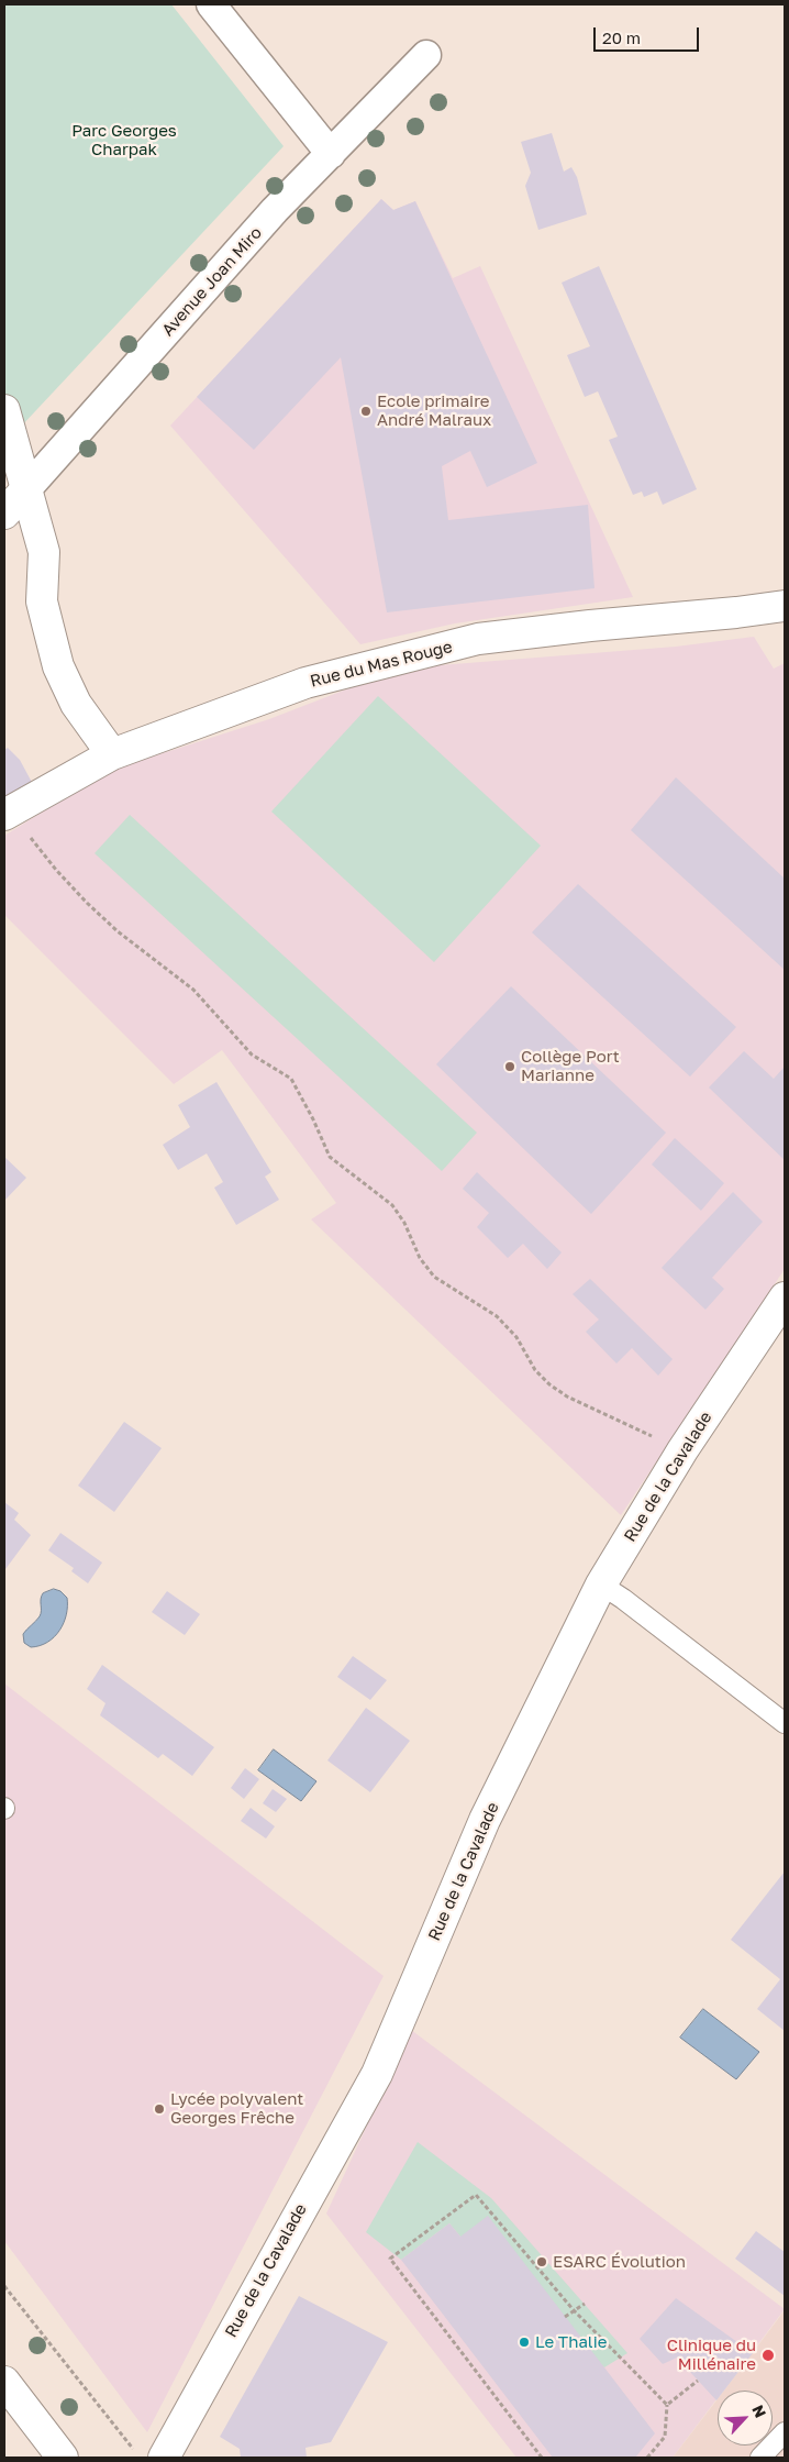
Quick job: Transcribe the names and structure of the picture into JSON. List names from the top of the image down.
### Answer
{
  "streets": {
    "street": ["Avenue Joan Miro", "Rue du Mas Rouge", "Rue de la Cavalade"]
  },
  "parks": ["Parc Georges Charpak"],
  "places": [
    "Ecole primaire André Malraux",
    "Collège Port Marianne",
    "Lycée polyvalent Georges Frêche",
    "ESARC Évolution",
    "Le Thalie",
    "Clinique du Millénaire"
  ],
  "scale_bar": "20 m",
  "north": "top right"
}
